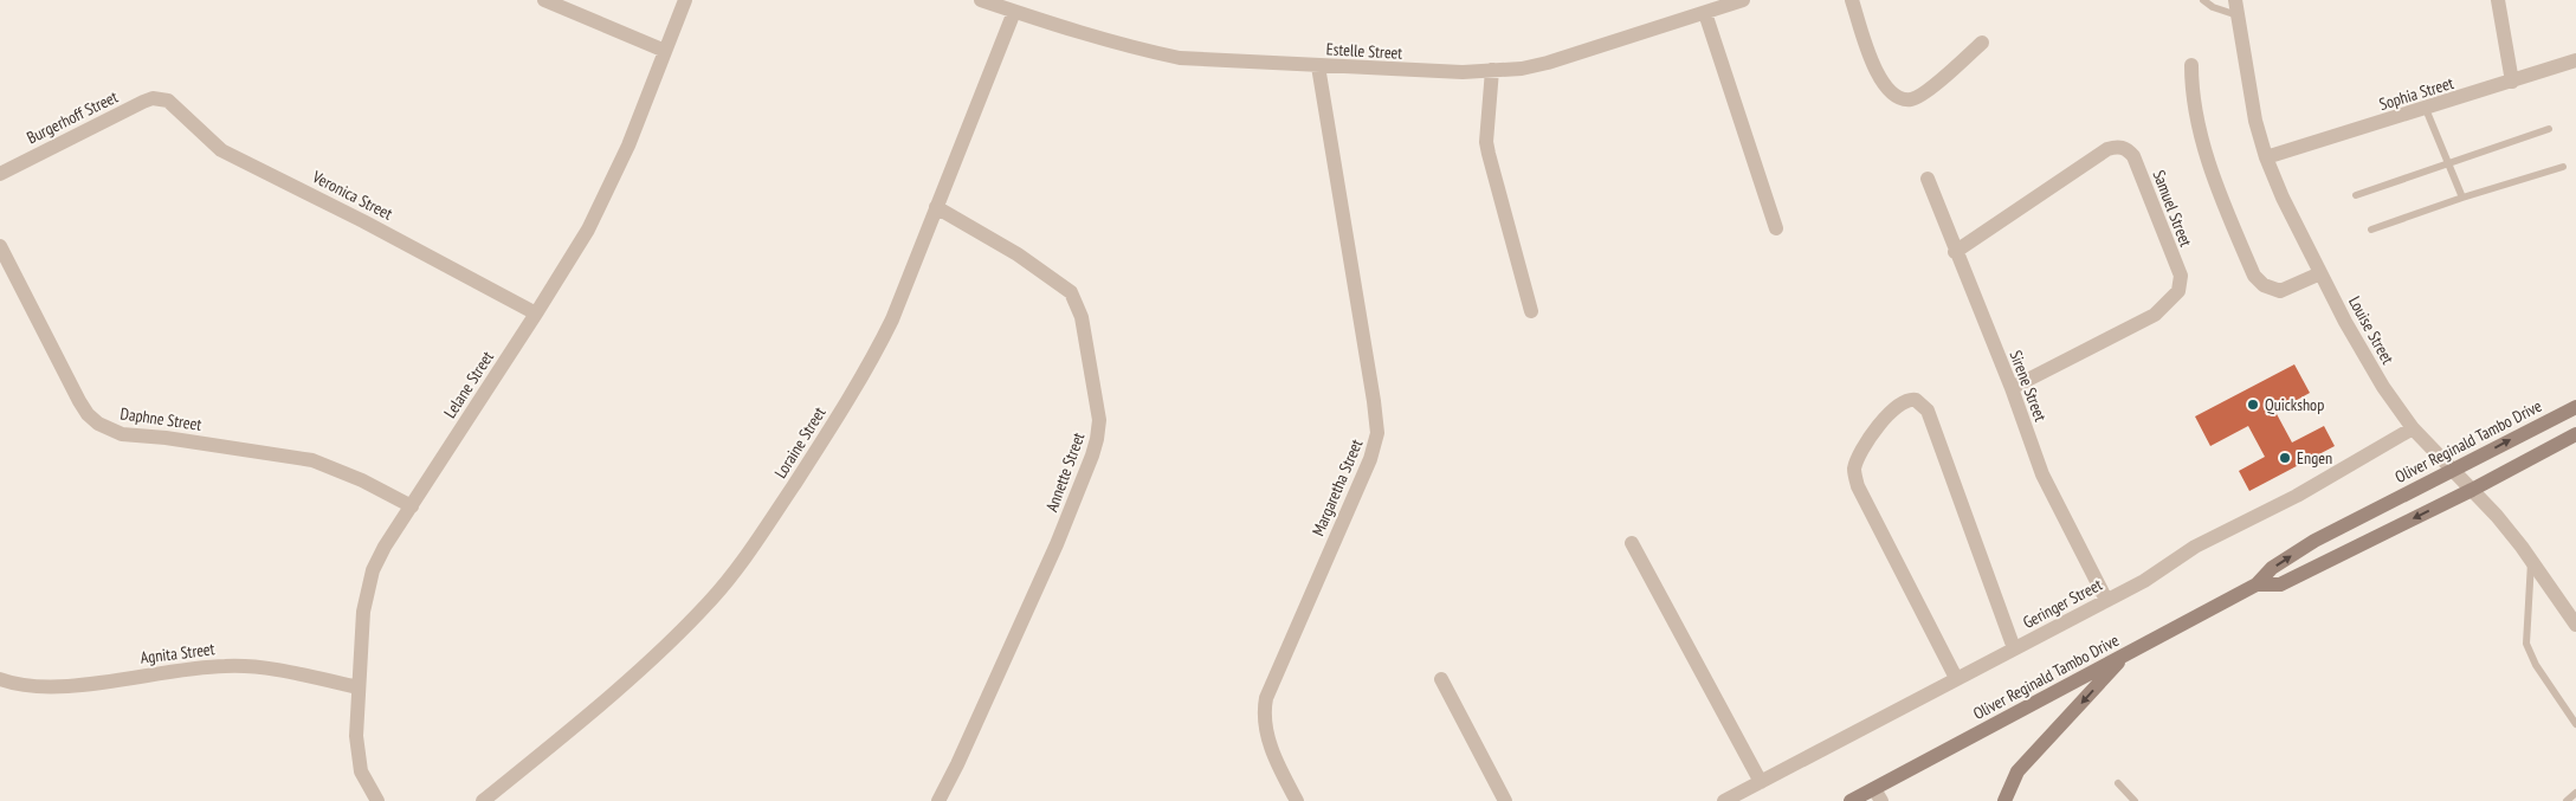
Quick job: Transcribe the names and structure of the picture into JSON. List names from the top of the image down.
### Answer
{
  "streets": {
    "main road": ["Oliver Reginald Tambo Drive"],
    "street": [
      "Estelle Street",
      "Sophia Street",
      "Burgerhoff Street",
      "Veronica Street",
      "Samuel Street",
      "Louise Street",
      "Lelane Street",
      "Sirene Street",
      "Daphne Street",
      "Loraine Street",
      "Annette Street",
      "Margaretha Street",
      "Geringer Street",
      "Agnita Street"
    ]
  },
  "crossings": [
    ["Estelle Street", "Loraine Street"],
    ["Estelle Street", "Margaretha Street"],
    ["Sophia Street", "Louise Street"],
    ["Burgerhoff Street", "Veronica Street"],
    ["Veronica Street", "Lelane Street"],
    ["Samuel Street", "Sirene Street"],
    ["Louise Street", "Oliver Reginald Tambo Drive"],
    ["Louise Street", "Geringer Street"],
    ["Lelane Street", "Daphne Street"],
    ["Lelane Street", "Agnita Street"],
    ["Sirene Street", "Geringer Street"],
    ["Loraine Street", "Annette Street"]
  ],
  "places": ["Quickshop", "Engen"]
}
